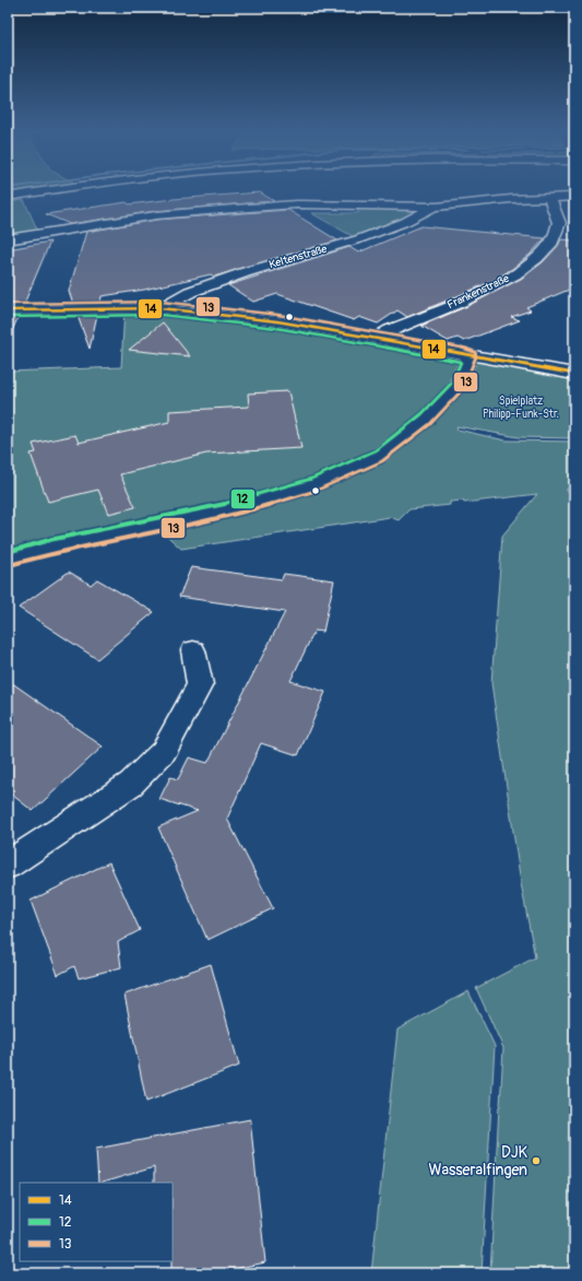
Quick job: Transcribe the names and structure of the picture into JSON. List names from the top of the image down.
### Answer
{
  "streets": {
    "street": ["Keltenstraße", "Frankenstraße"]
  },
  "parks": ["Spielplatz Philipp-Funk-Str."],
  "places": ["DJK Wasseralfingen"],
  "lines": ["transit line 13", "transit line 14", "transit line 12"],
  "legend": ["14", "12", "13"]
}
